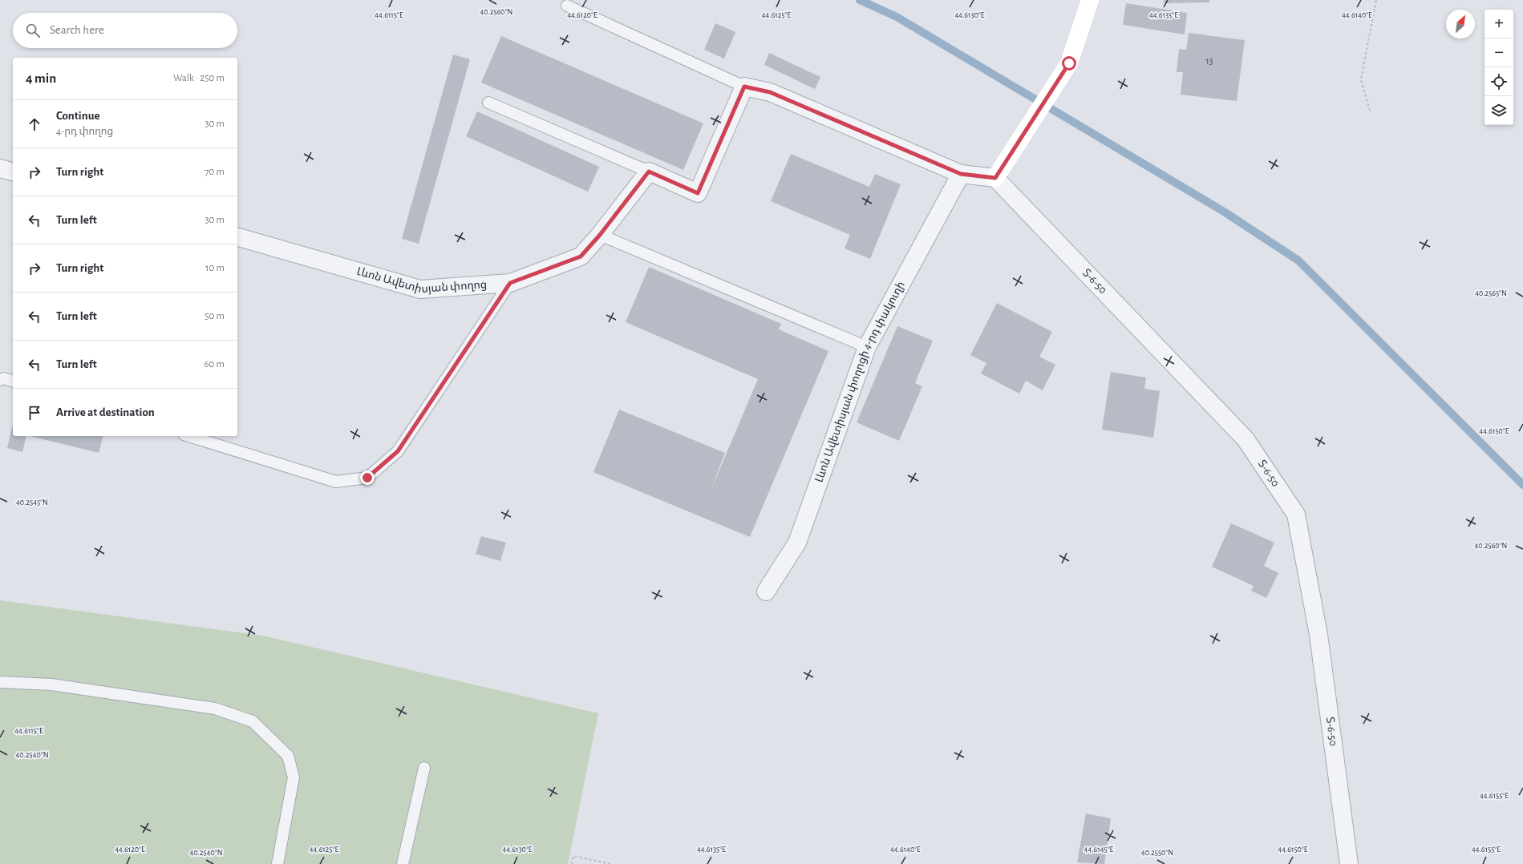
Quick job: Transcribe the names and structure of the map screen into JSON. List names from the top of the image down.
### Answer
{
  "streets": {
    "street": ["Լևոն Ավետիսյան փողոց", "Տ-6-50", "Լևոն Ավետիսյան փողոցի 4-րդ փակուղի"]
  },
  "house_numbers": ["13"],
  "north": "top right",
  "page": {
    "map_buttons": ["+", "−"],
    "search": "Search here",
    "heading": ["4 min", "Walk · 250 m"],
    "list": [
      ["Continue", "4-րդ փողոց", "30 m"],
      ["Turn right", "70 m"],
      ["Turn left", "30 m"],
      ["Turn right", "10 m"],
      ["Turn left", "50 m"],
      ["Turn left", "60 m"],
      "Arrive at destination"
    ]
  },
  "coordinates": [
    "40.2560°N",
    "44.6115°E",
    "44.6120°E",
    "44.6125°E",
    "44.6130°E",
    "44.6135°E",
    "44.6140°E",
    "40.2565°N",
    "44.6150°E",
    "40.2545°N",
    "40.2540°N",
    "44.6155°E",
    "44.6145°E",
    "40.2550°N"
  ]
}
